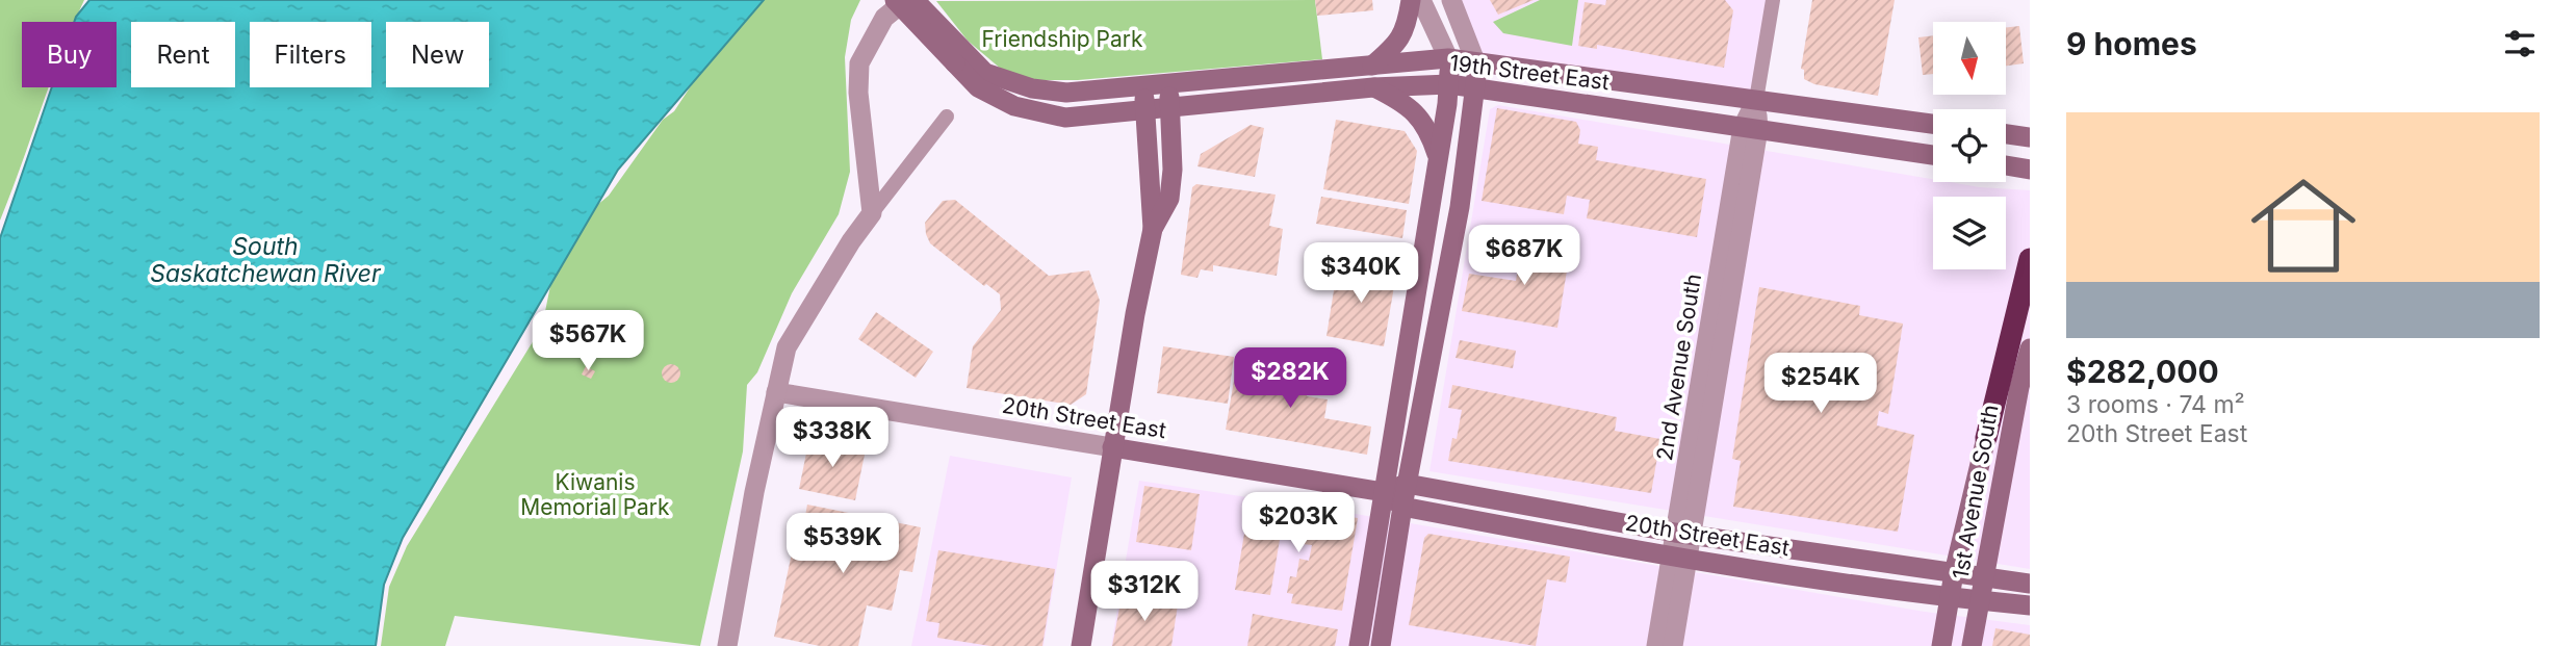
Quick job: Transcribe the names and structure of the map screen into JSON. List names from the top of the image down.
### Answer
{
  "streets": {
    "main road": ["19th Street East", "20th Street East", "1st Avenue South"],
    "street": ["2nd Avenue South"]
  },
  "crossings": [
    ["19th Street East", "2nd Avenue South"],
    ["2nd Avenue South", "20th Street East"],
    ["20th Street East", "1st Avenue South"]
  ],
  "water": ["South Saskatchewan River"],
  "parks": ["Friendship Park", "Kiwanis Memorial Park"],
  "north": "bottom",
  "page": {
    "heading": "9 homes",
    "chip": [
      "Buy",
      "Rent",
      "Filters",
      "New"
    ],
    "list": [
      {
        "name": "$282,000",
        "note": "3 rooms · 74 m² · 20th Street East"
      }
    ],
    "price": [
      "$687K",
      "$340K",
      "$567K",
      "$282K",
      "$254K",
      "$338K",
      "$203K",
      "$539K",
      "$312K"
    ]
  }
}
